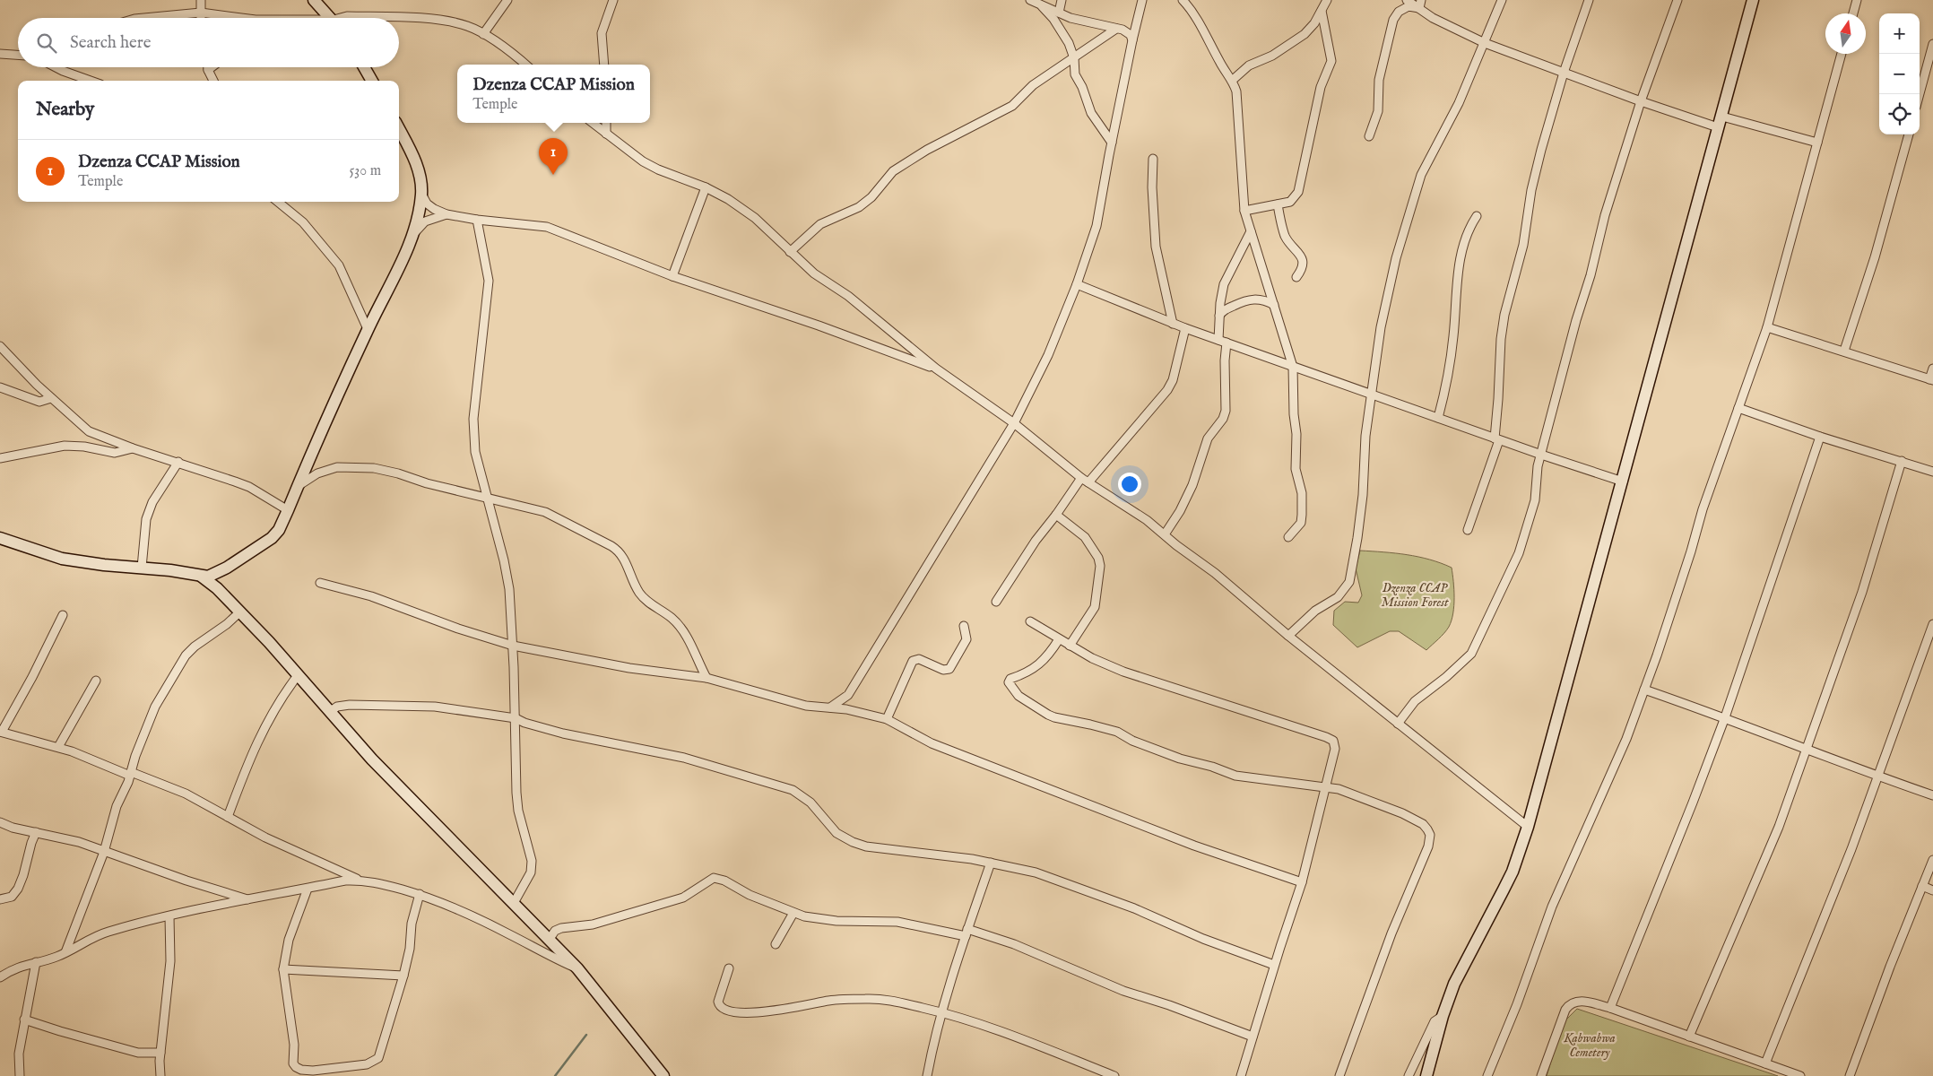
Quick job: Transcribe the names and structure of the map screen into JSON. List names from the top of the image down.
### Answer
{
  "parks": ["Dzenza CCAP Mission Forest", "Kabwabwa Cemetery"],
  "north": "top",
  "page": {
    "map_buttons": ["+", "−"],
    "search": "Search here",
    "popup": ["Dzenza CCAP Mission", "Temple"],
    "heading": "Nearby",
    "pins": "1",
    "list": [
      {
        "mark": "1",
        "name": "Dzenza CCAP Mission",
        "note": "Temple",
        "value": "530 m"
      }
    ]
  }
}
